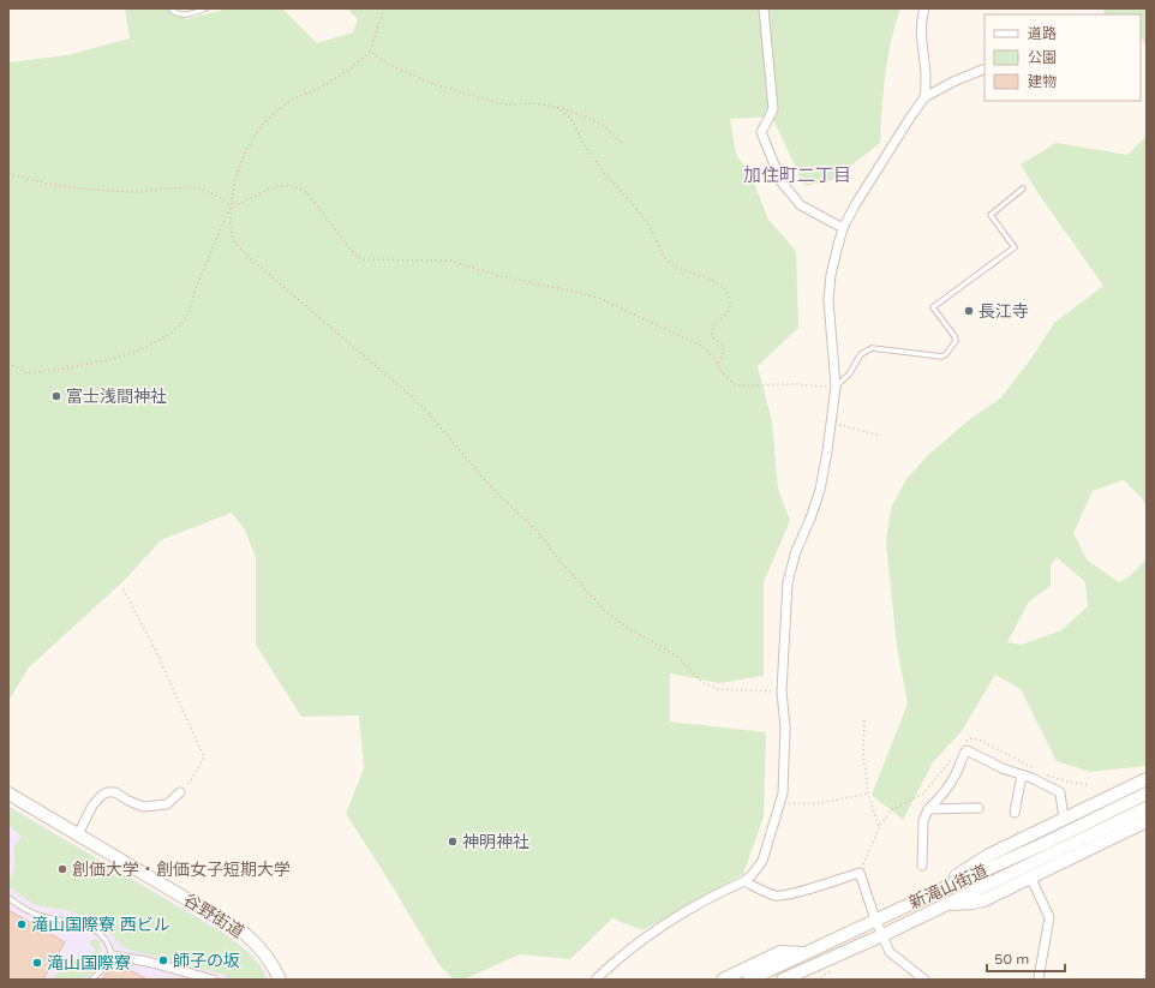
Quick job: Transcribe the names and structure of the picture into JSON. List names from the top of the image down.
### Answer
{
  "streets": {
    "main road": ["新滝山街道", "谷野街道"]
  },
  "districts": ["加住町二丁目"],
  "places": [
    "長江寺",
    "富士浅間神社",
    "神明神社",
    "創価大学・創価女子短期大学",
    "滝山国際寮 西ビル",
    "師子の坂",
    "滝山国際寮"
  ],
  "legend": ["道路", "公園", "建物"],
  "scale_bar": "50 m"
}
